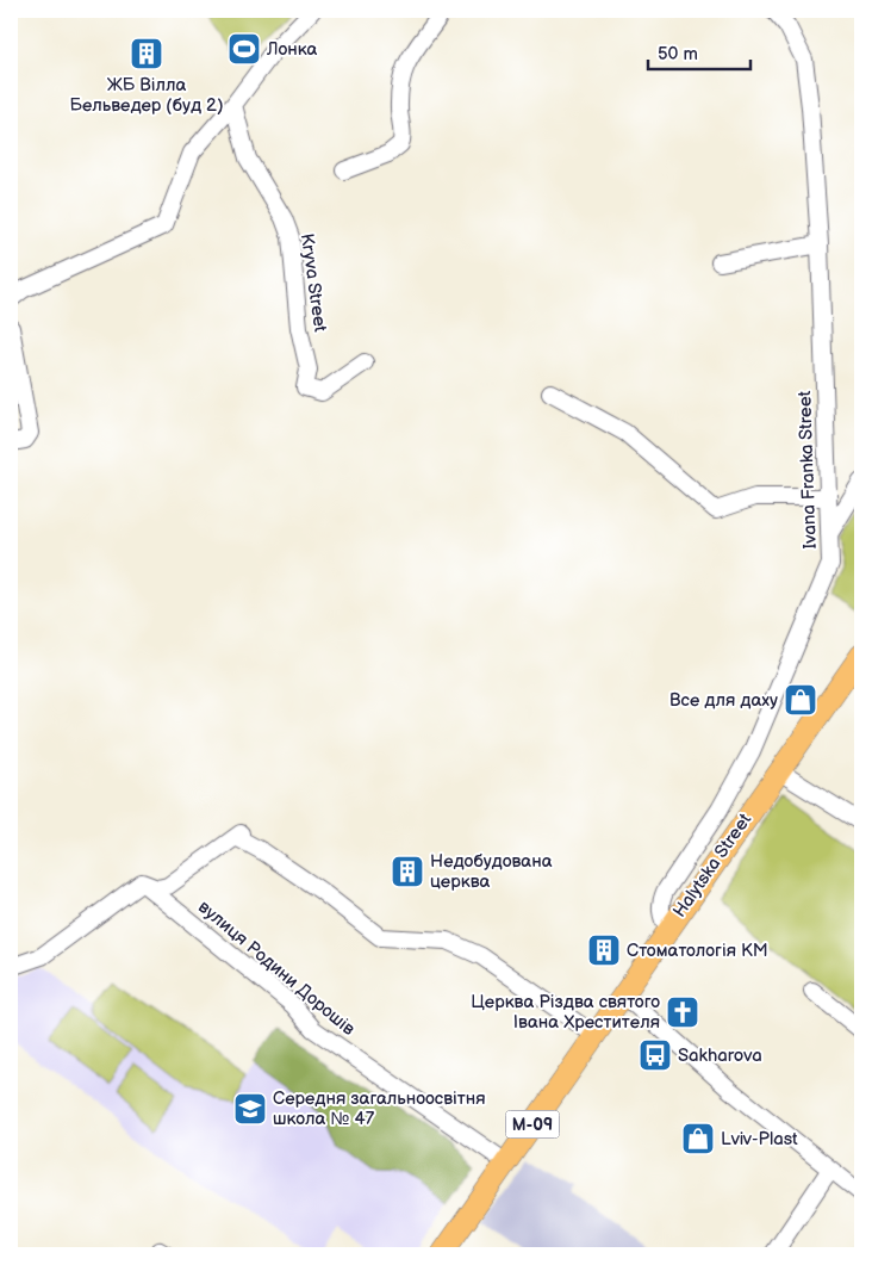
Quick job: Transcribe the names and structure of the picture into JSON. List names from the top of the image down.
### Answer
{
  "streets": {
    "main road": ["Halytska Street", "М-09"],
    "street": ["Kryva Street", "Ivana Franka Street", "вулиця Родини Дорошів"]
  },
  "crossings": [
    ["Ivana Franka Street", "Halytska Street"],
    ["Halytska Street", "вулиця Родини Дорошів"]
  ],
  "places": {
    "sports": ["Лонка"],
    "building": ["ЖБ Вілла Бельведер (буд 2)", "Недобудована церква", "Стоматологія KM"],
    "shop": ["Все для даху", "Lviv-Plast"],
    "church": ["Церква Різдва святого Івана Хрестителя"],
    "bus stop": ["Sakharova"],
    "school or university": ["Середня загальноосвітня школа № 47"]
  },
  "scale_bar": "50 m"
}
